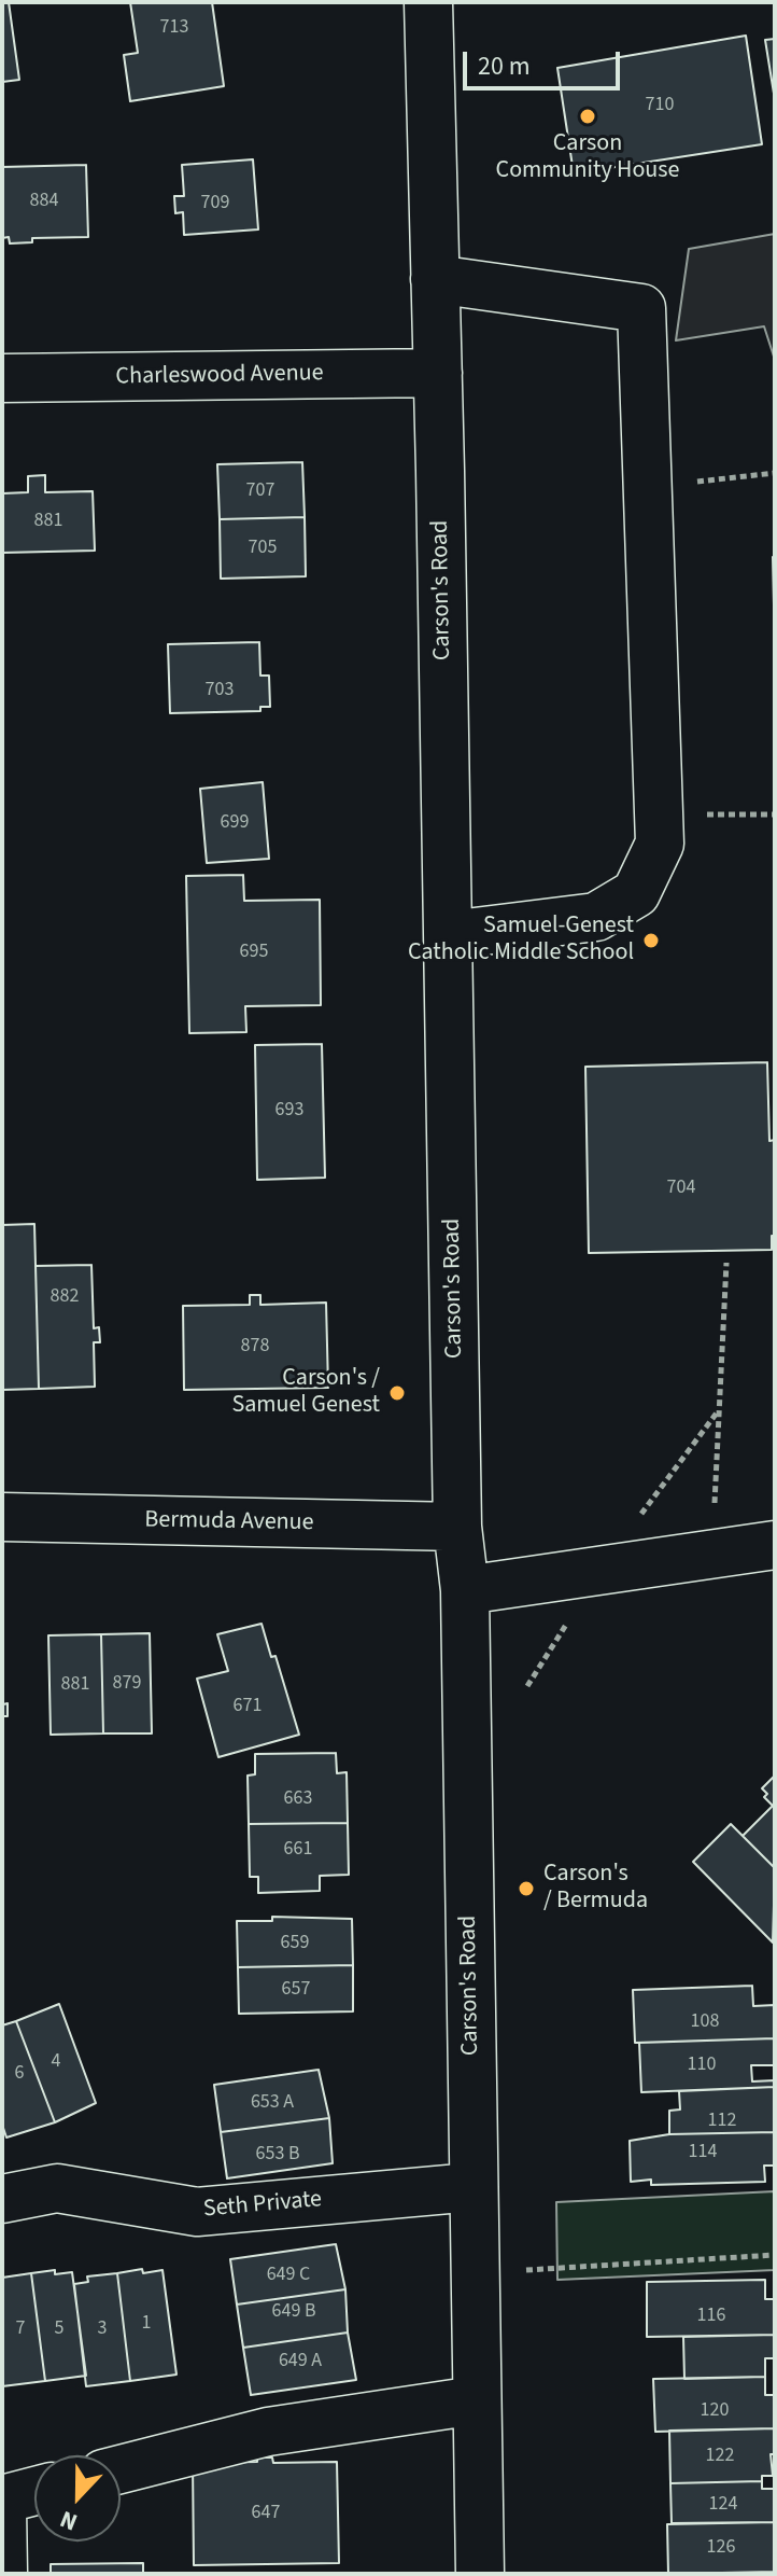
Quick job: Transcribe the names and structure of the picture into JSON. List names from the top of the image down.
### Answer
{
  "streets": {
    "street": [
      "Charleswood Avenue",
      "Carson's Road",
      "Bermuda Avenue",
      "Seth Private"
    ]
  },
  "crossings": [
    ["Charleswood Avenue", "Carson's Road"],
    ["Carson's Road", "Bermuda Avenue"],
    ["Carson's Road", "Seth Private"]
  ],
  "places": [
    "Carson Community House",
    "Samuel-Genest Catholic Middle School",
    "Carson's / Samuel Genest",
    "Carson's / Bermuda"
  ],
  "house_numbers": [
    "713",
    "710",
    "884",
    "709",
    "707",
    "881",
    "705",
    "703",
    "699",
    "695",
    "693",
    "704",
    "882",
    "878",
    "879",
    "881",
    "671",
    "663",
    "661",
    "659",
    "657",
    "108",
    "4",
    "110",
    "6",
    "653 A",
    "112",
    "114",
    "653 B",
    "649 C",
    "649 B",
    "116",
    "1",
    "7",
    "5",
    "3",
    "649 A",
    "120",
    "122",
    "124",
    "647",
    "126"
  ],
  "scale_bar": "20 m",
  "north": "bottom"
}
